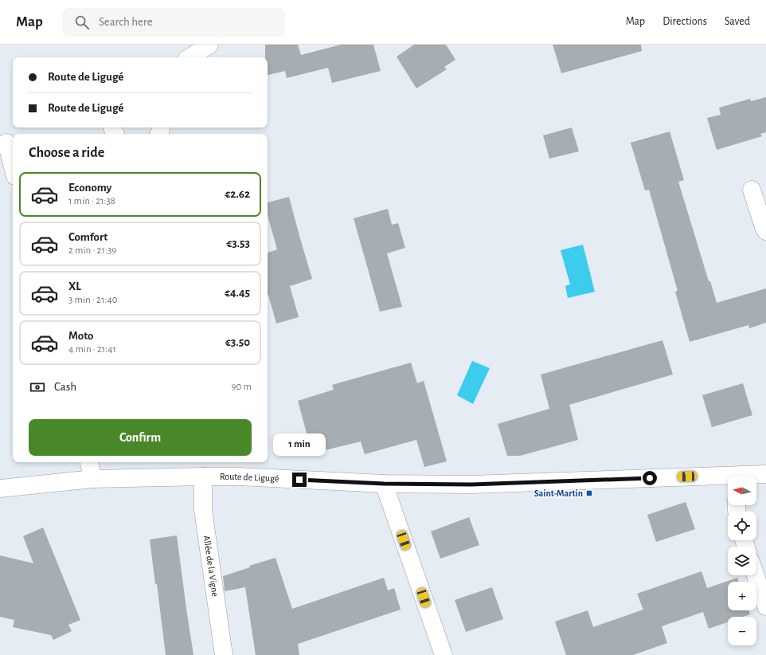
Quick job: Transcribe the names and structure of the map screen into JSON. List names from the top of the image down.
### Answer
{
  "streets": {
    "street": ["Route de Ligugé", "Allée de la Vigne"]
  },
  "crossings": [
    ["Route de Ligugé", "Allée de la Vigne"]
  ],
  "places": {
    "transit": ["Saint-Martin"]
  },
  "north": "left",
  "page": {
    "header": "Map",
    "search": "Search here",
    "nav": ["Map", "Directions", "Saved"],
    "banner": ["Route de Ligugé", "Route de Ligugé"],
    "heading": "Choose a ride",
    "list": [
      {
        "name": "Economy",
        "note": "1 min · 21:38",
        "value": "€2.62"
      },
      {
        "name": "Comfort",
        "note": "2 min · 21:39",
        "value": "€3.53"
      },
      {
        "name": "XL",
        "note": "3 min · 21:40",
        "value": "€4.45"
      },
      {
        "name": "Moto",
        "note": "4 min · 21:41",
        "value": "€3.50"
      }
    ],
    "pay": ["Cash", "90 m"],
    "buttons": "Confirm",
    "bubble": "1 min",
    "map_buttons": ["+", "−"]
  }
}
